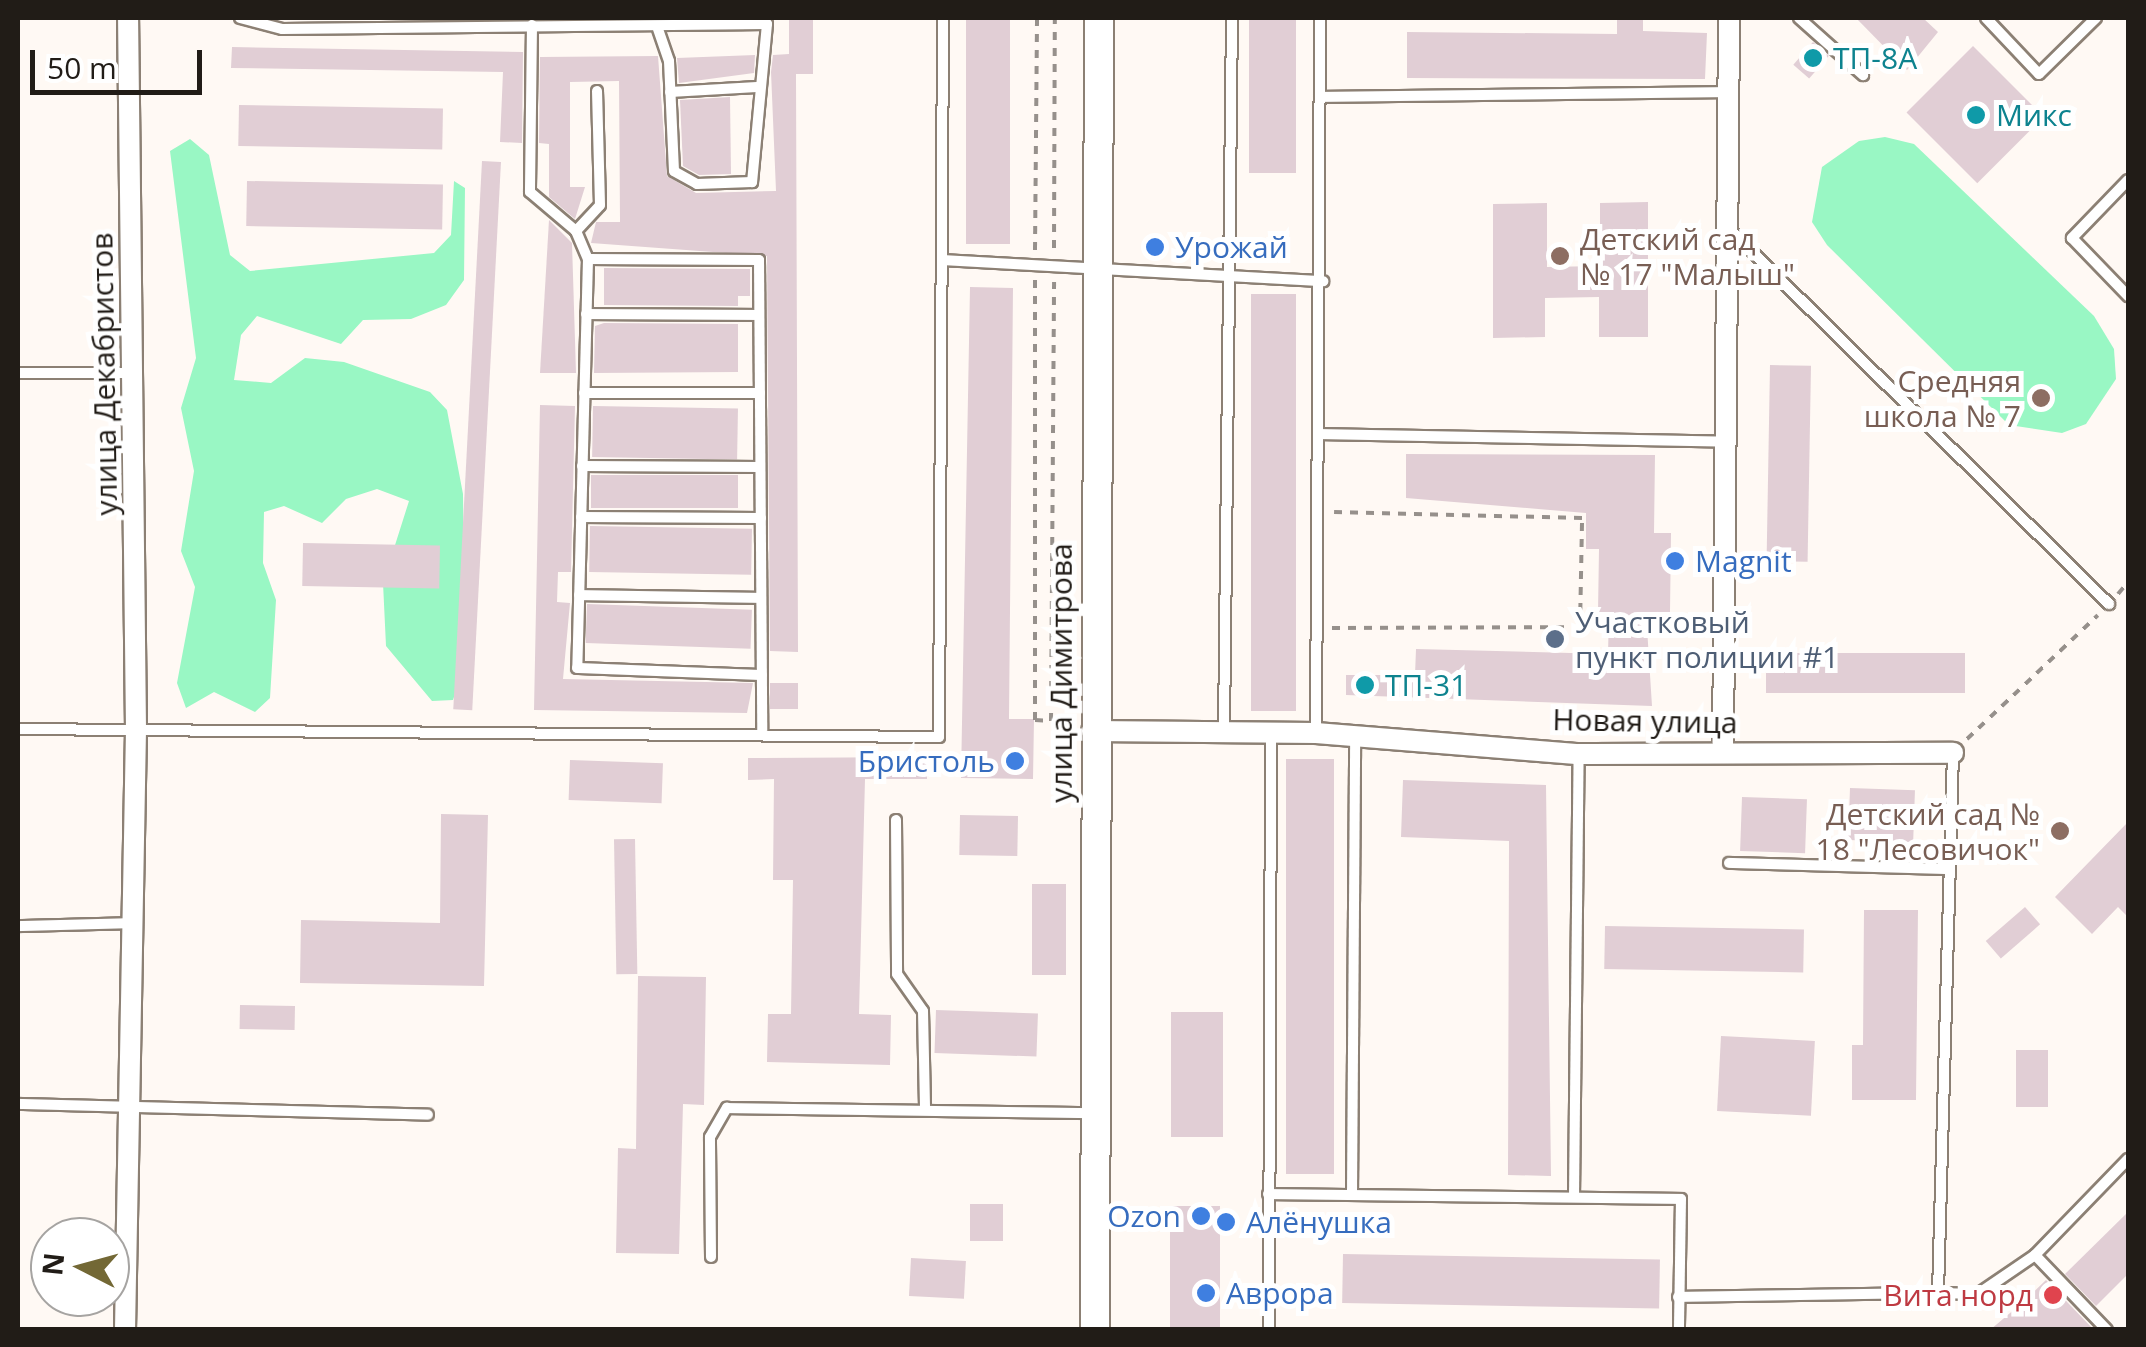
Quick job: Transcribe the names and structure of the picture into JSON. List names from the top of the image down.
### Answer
{
  "streets": {
    "street": ["улица Декабристов", "улица Димитрова", "Новая улица"]
  },
  "crossings": [
    ["улица Димитрова", "Новая улица"]
  ],
  "places": [
    "ТП-8А",
    "Микс",
    "Урожай",
    "Детский сад № 17 \"Малыш\"",
    "Средняя школа № 7",
    "Magnit",
    "Участковый пункт полиции #1",
    "ТП-31",
    "Бристоль",
    "Детский сад № 18 \"Лесовичок\"",
    "Ozon",
    "Алёнушка",
    "Аврора",
    "Вита норд"
  ],
  "scale_bar": "50 m",
  "north": "left"
}
